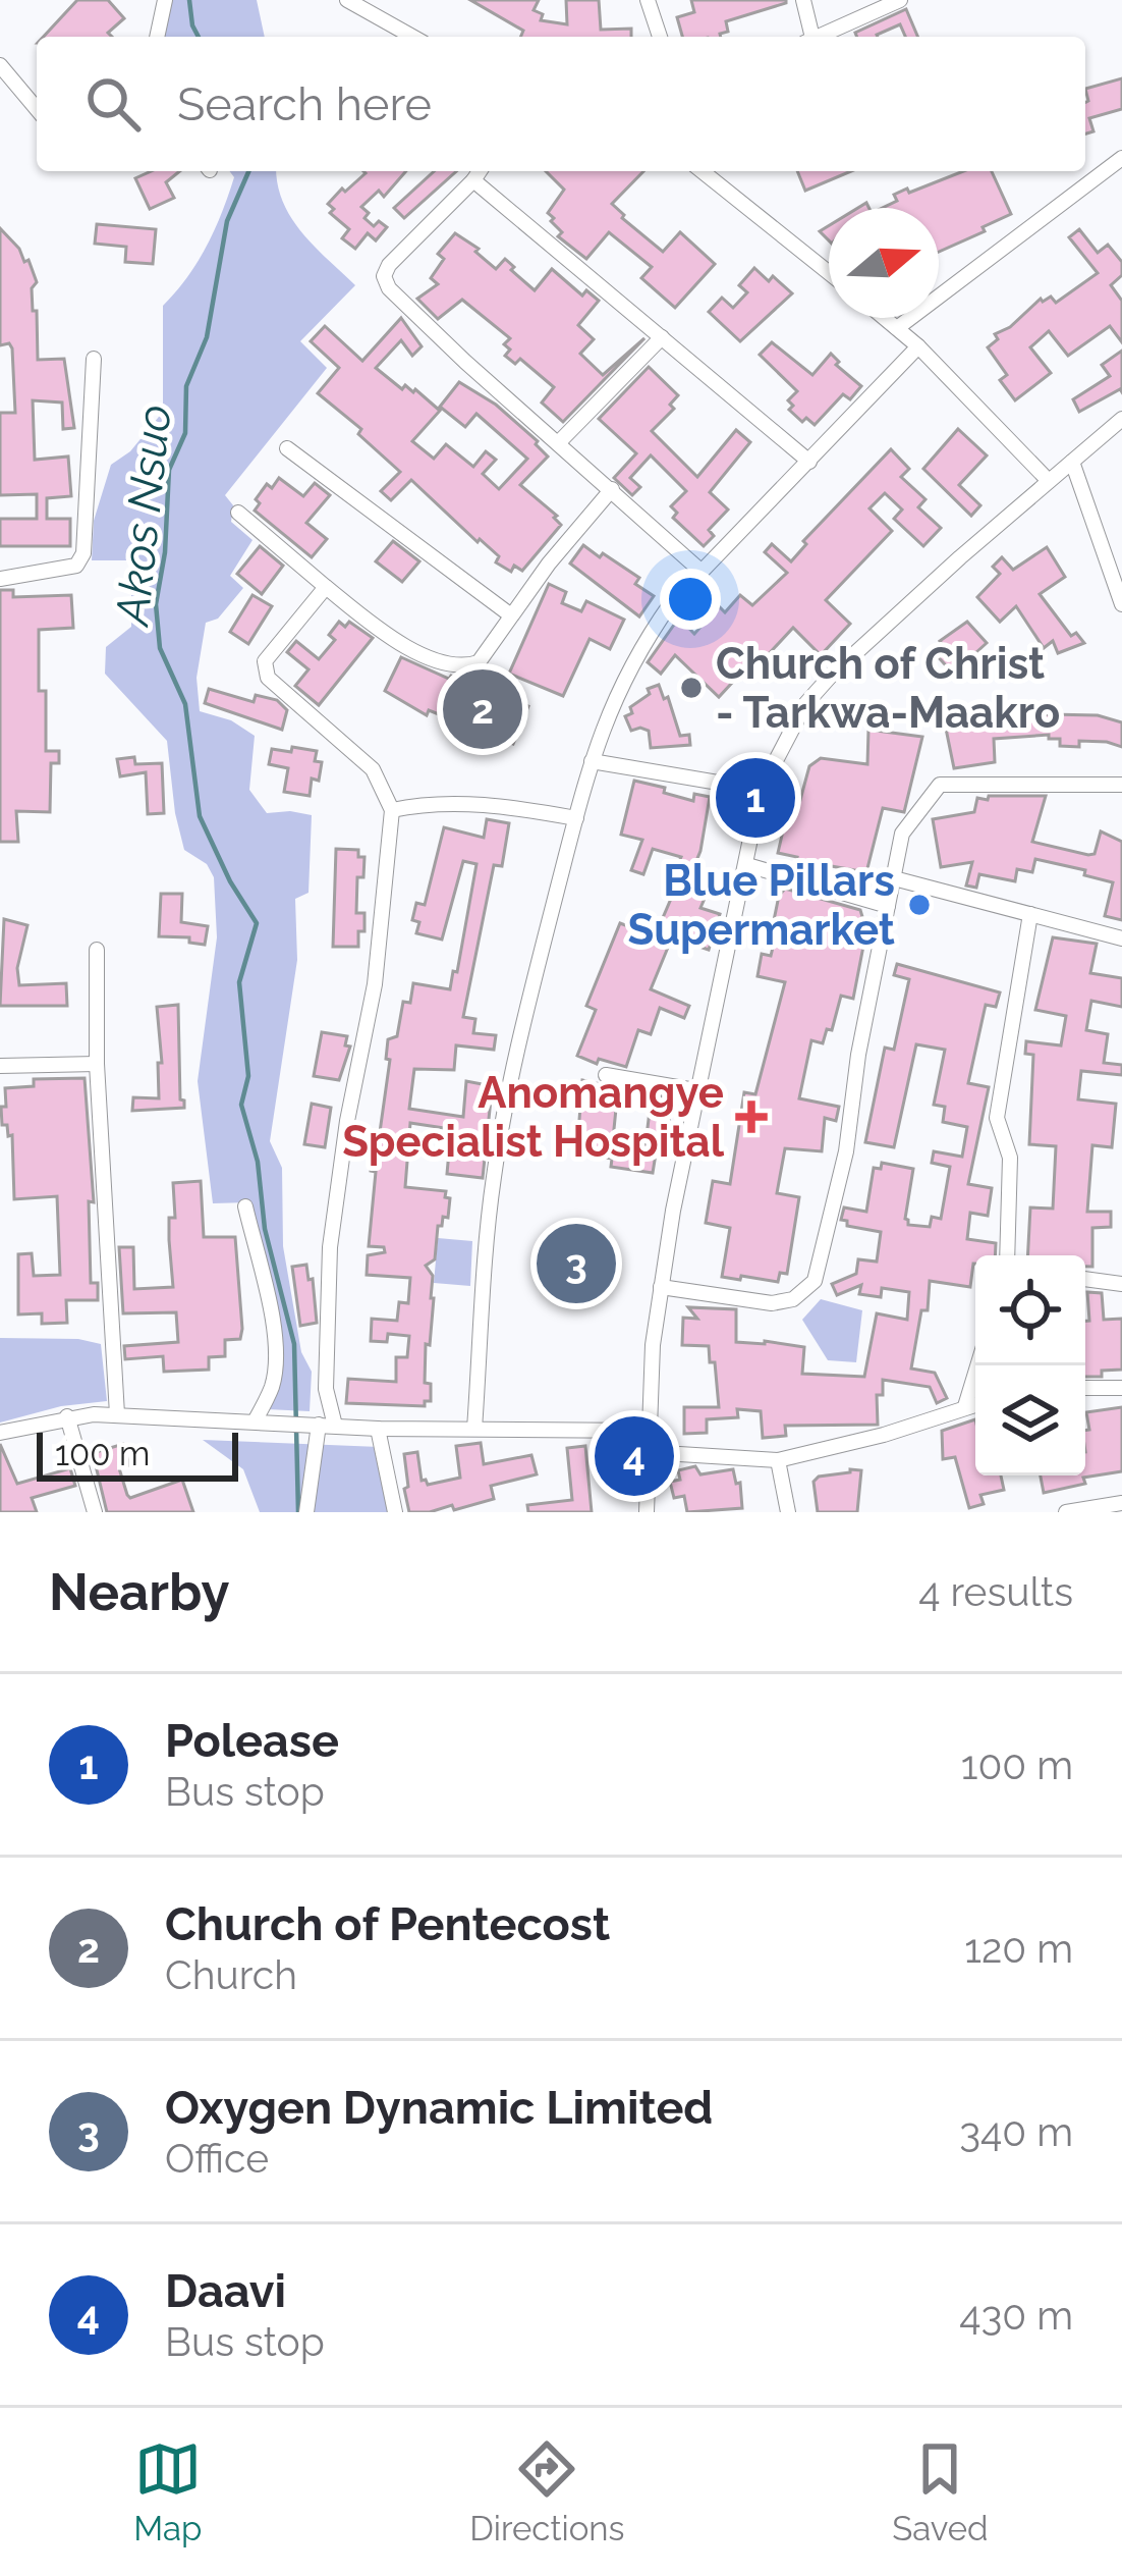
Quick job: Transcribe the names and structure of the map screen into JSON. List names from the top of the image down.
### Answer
{
  "water": ["Akos Nsuo"],
  "places": {
    "other": ["Church of Christ - Tarkwa-Maakro", "Blue Pillars Supermarket"],
    "health": ["Anomangye Specialist Hospital"]
  },
  "scale_bar": "100 m",
  "north": "right",
  "page": {
    "search": "Search here",
    "pins": [
      "2",
      "1",
      "3",
      "4"
    ],
    "scale": "100 m",
    "heading": ["Nearby", "4 results"],
    "list": [
      {
        "mark": "1",
        "name": "Polease",
        "note": "Bus stop",
        "value": "100 m"
      },
      {
        "mark": "2",
        "name": "Church of Pentecost",
        "note": "Church",
        "value": "120 m"
      },
      {
        "mark": "3",
        "name": "Oxygen Dynamic Limited",
        "note": "Office",
        "value": "340 m"
      },
      {
        "mark": "4",
        "name": "Daavi",
        "note": "Bus stop",
        "value": "430 m"
      }
    ],
    "nav": ["Map", "Directions", "Saved"]
  }
}
